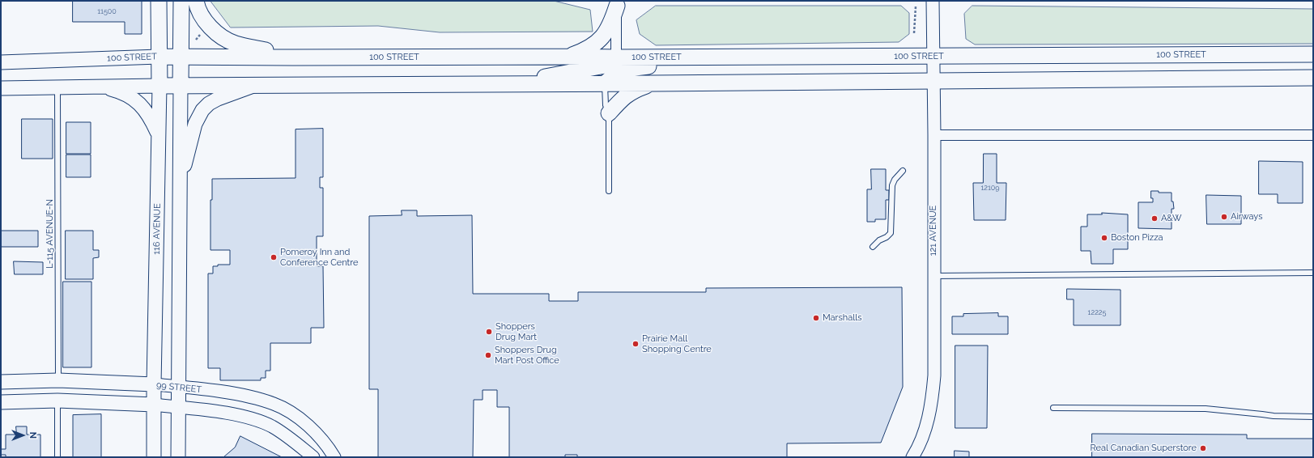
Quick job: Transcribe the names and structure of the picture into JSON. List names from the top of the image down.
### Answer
{
  "streets": {
    "main road": ["100 STREET", "116 AVENUE", "99 STREET"],
    "street": ["121 AVENUE"],
    "lane": ["L-115 AVENUE-N"]
  },
  "crossings": [
    ["100 STREET", "116 AVENUE"],
    ["100 STREET", "121 AVENUE"],
    ["116 AVENUE", "99 STREET"],
    ["L-115 AVENUE-N", "99 STREET"]
  ],
  "places": [
    "Airways",
    "A&W",
    "Boston Pizza",
    "Pomeroy Inn and Conference Centre",
    "Marshalls",
    "Shoppers Drug Mart",
    "Prairie Mall Shopping Centre",
    "Shoppers Drug Mart Post Office",
    "Real Canadian Superstore"
  ],
  "house_numbers": ["11500", "12109", "12225"],
  "north": "right"
}
